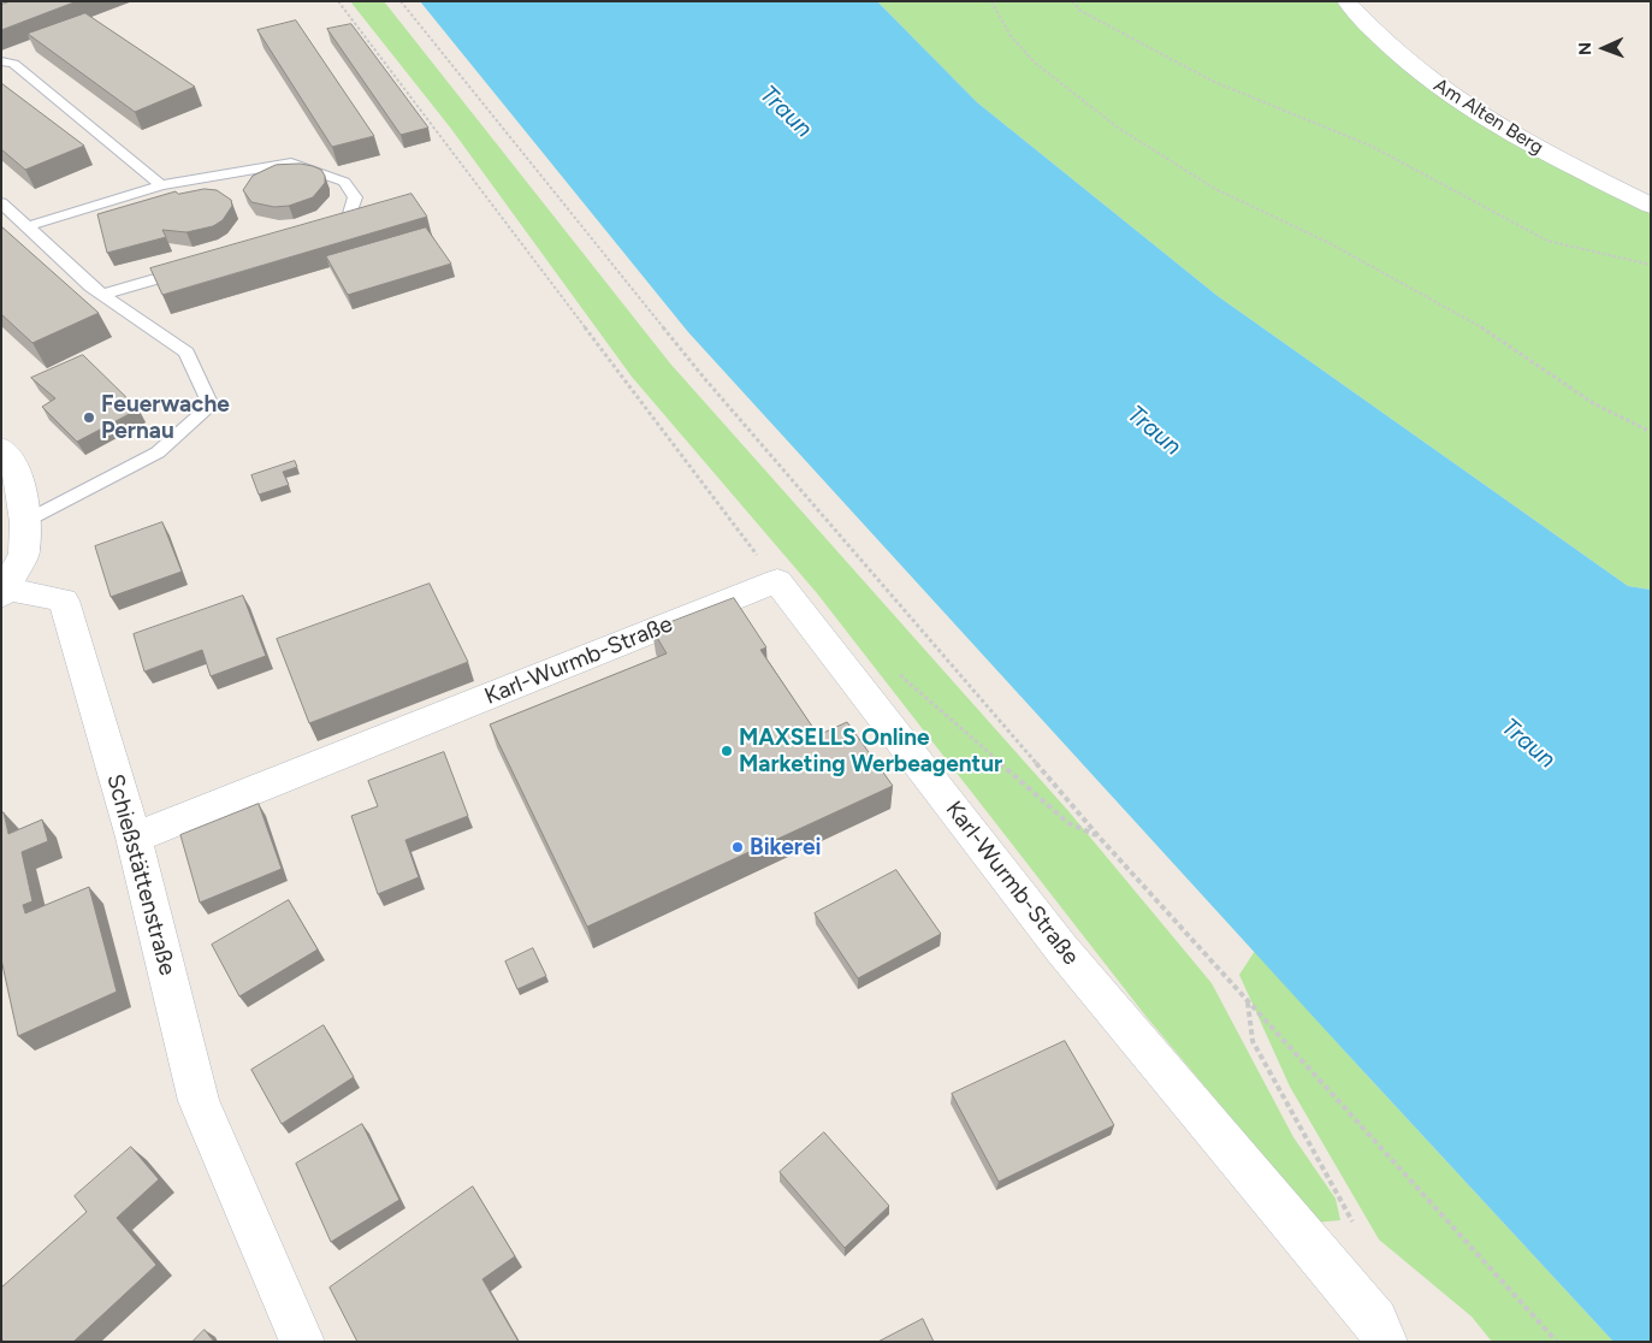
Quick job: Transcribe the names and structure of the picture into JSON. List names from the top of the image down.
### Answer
{
  "streets": {
    "street": ["Am Alten Berg", "Karl-Wurmb-Straße", "Schießstättenstraße"]
  },
  "crossings": [
    ["Karl-Wurmb-Straße", "Schießstättenstraße"]
  ],
  "water": ["Traun"],
  "places": ["Feuerwache Pernau", "MAXSELLS Online Marketing Werbeagentur", "Bikerei"],
  "north": "left"
}
